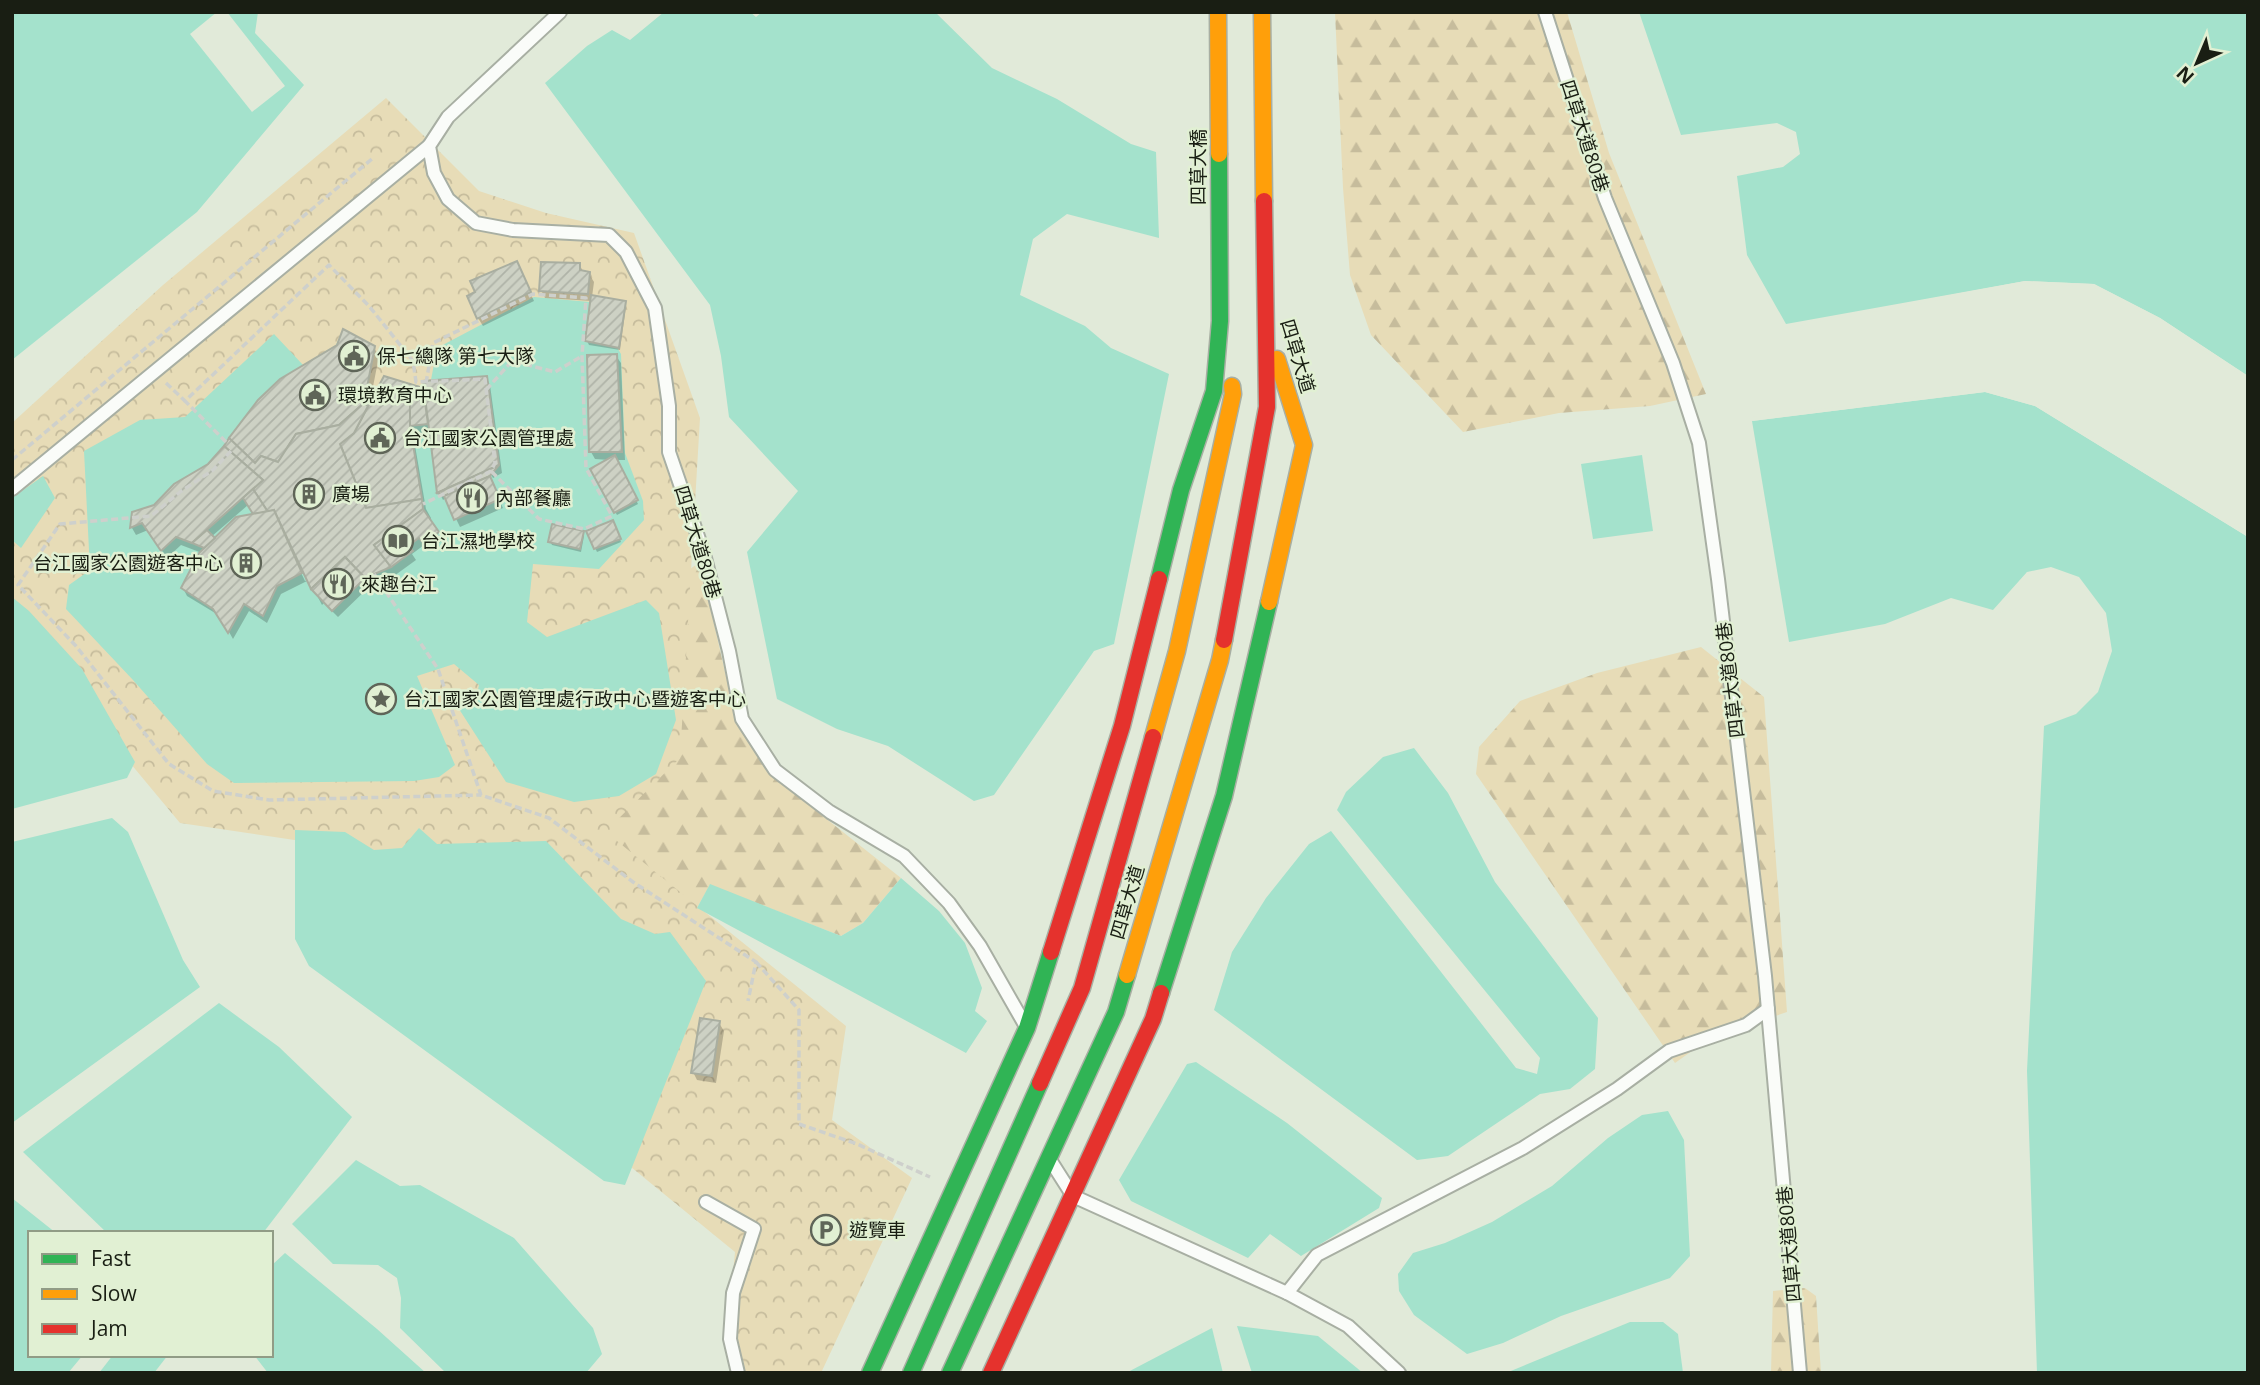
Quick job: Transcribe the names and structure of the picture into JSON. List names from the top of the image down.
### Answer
{
  "streets": {
    "street": ["四草大橋", "四草大道"],
    "lane": ["四草大道80巷"]
  },
  "crossings": [
    ["四草大橋", "四草大道"]
  ],
  "places": {
    "public building": ["保七總隊 第七大隊", "環境教育中心", "台江國家公園管理處"],
    "building": ["廣場", "台江國家公園遊客中心"],
    "restaurant": ["內部餐廳", "來趣台江"],
    "library": ["台江濕地學校"],
    "place": ["台江國家公園管理處行政中心暨遊客中心"],
    "parking": ["遊覽車"]
  },
  "legend": ["Fast", "Slow", "Jam"],
  "north": "bottom left"
}
